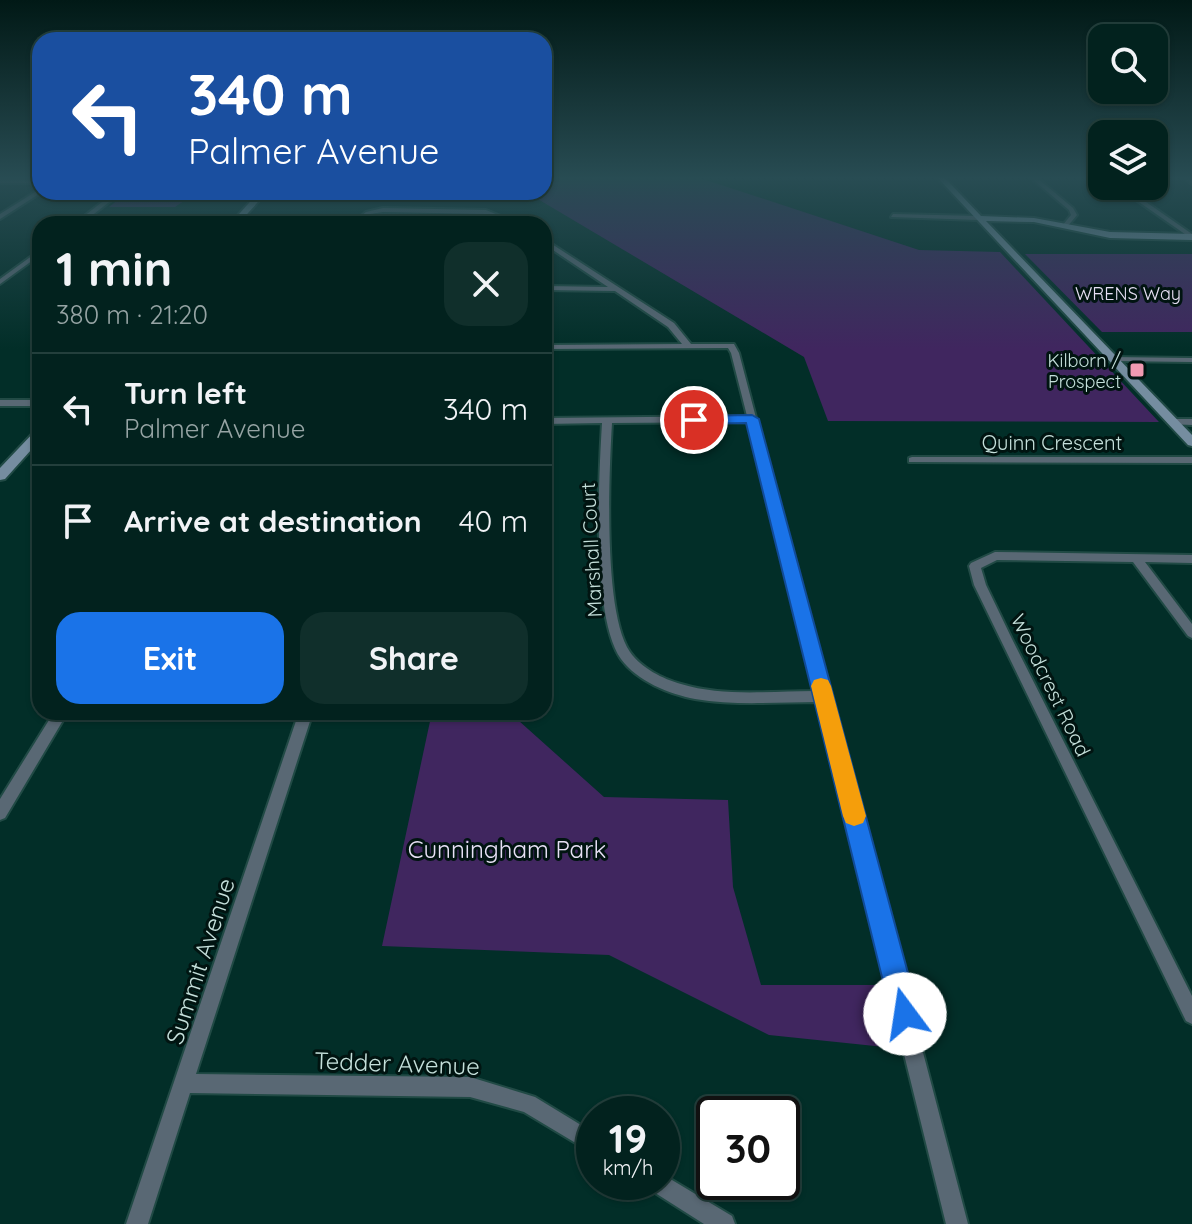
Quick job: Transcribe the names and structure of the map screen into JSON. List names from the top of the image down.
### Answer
{
  "streets": {
    "street": [
      "Quinn Crescent",
      "Marshall Court",
      "Woodcrest Road",
      "Summit Avenue",
      "Tedder Avenue"
    ]
  },
  "crossings": [
    ["Summit Avenue", "Tedder Avenue"]
  ],
  "parks": ["WRENS Way", "Cunningham Park"],
  "places": {
    "transit": ["Kilborn / Prospect"]
  },
  "page": {
    "turn": ["340 m", "Palmer Avenue"],
    "heading": ["1 min", "380 m · 21:20"],
    "list": [
      {
        "name": "Turn left",
        "note": "Palmer Avenue",
        "value": "340 m"
      },
      {
        "name": "Arrive at destination",
        "value": "40 m"
      }
    ],
    "buttons": ["Exit", "Share"],
    "speed": "19 km/h",
    "limit": "30"
  }
}
